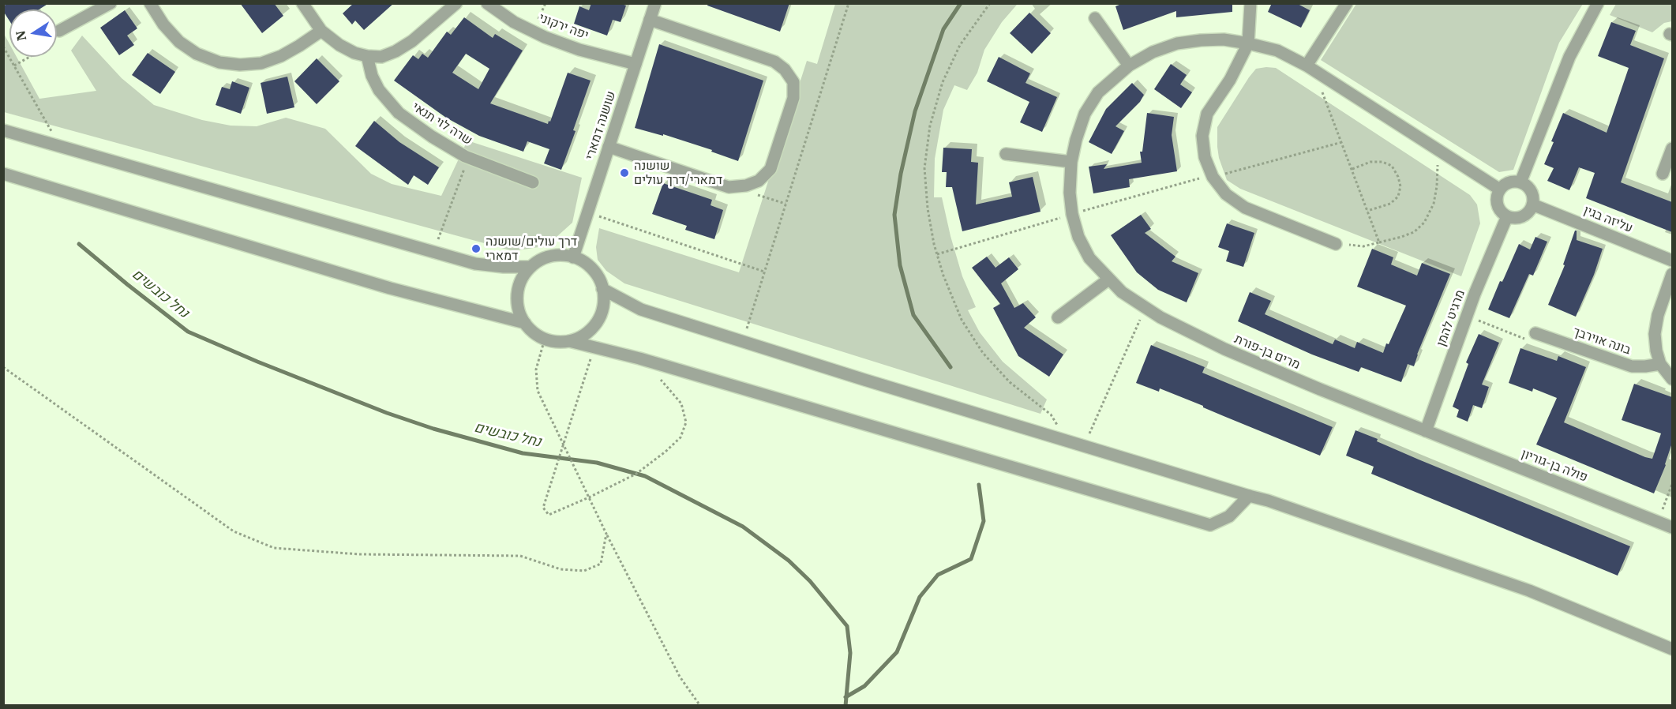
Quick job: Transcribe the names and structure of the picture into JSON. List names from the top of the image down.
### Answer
{
  "streets": {
    "street": [
      "יפה ירקוני",
      "שרה לוי תנאי",
      "שושנה דמארי",
      "עליזה בגין",
      "מרגיט להמן",
      "בונה אוירבך",
      "מרים בן-פורת",
      "פולה בן-גוריון"
    ]
  },
  "crossings": [
    ["יפה ירקוני", "שושנה דמארי"],
    ["עליזה בגין", "מרגיט להמן"],
    ["עליזה בגין", "מרים בן-פורת"],
    ["מרגיט להמן", "מרים בן-פורת"],
    ["מרגיט להמן", "פולה בן-גוריון"],
    ["מרים בן-פורת", "פולה בן-גוריון"]
  ],
  "water": ["נחל כובשים"],
  "places": ["שושנה דמארי/דרך עולים", "דרך עולים/שושנה דמארי"],
  "north": "left"
}
